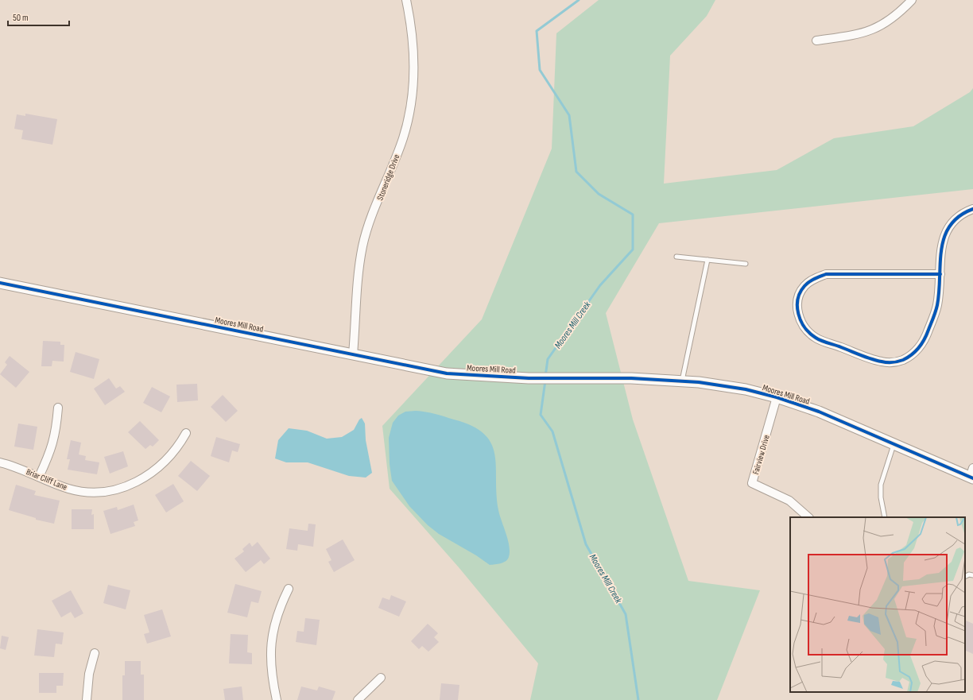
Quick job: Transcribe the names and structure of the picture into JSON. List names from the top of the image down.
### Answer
{
  "streets": {
    "street": [
      "Stoneridge Drive",
      "Moores Mill Road",
      "Fairview Drive",
      "Briar Cliff Lane"
    ]
  },
  "crossings": [
    ["Stoneridge Drive", "Moores Mill Road"],
    ["Moores Mill Road", "Fairview Drive"]
  ],
  "water": ["Moores Mill Creek"],
  "scale_bar": "50 m"
}
